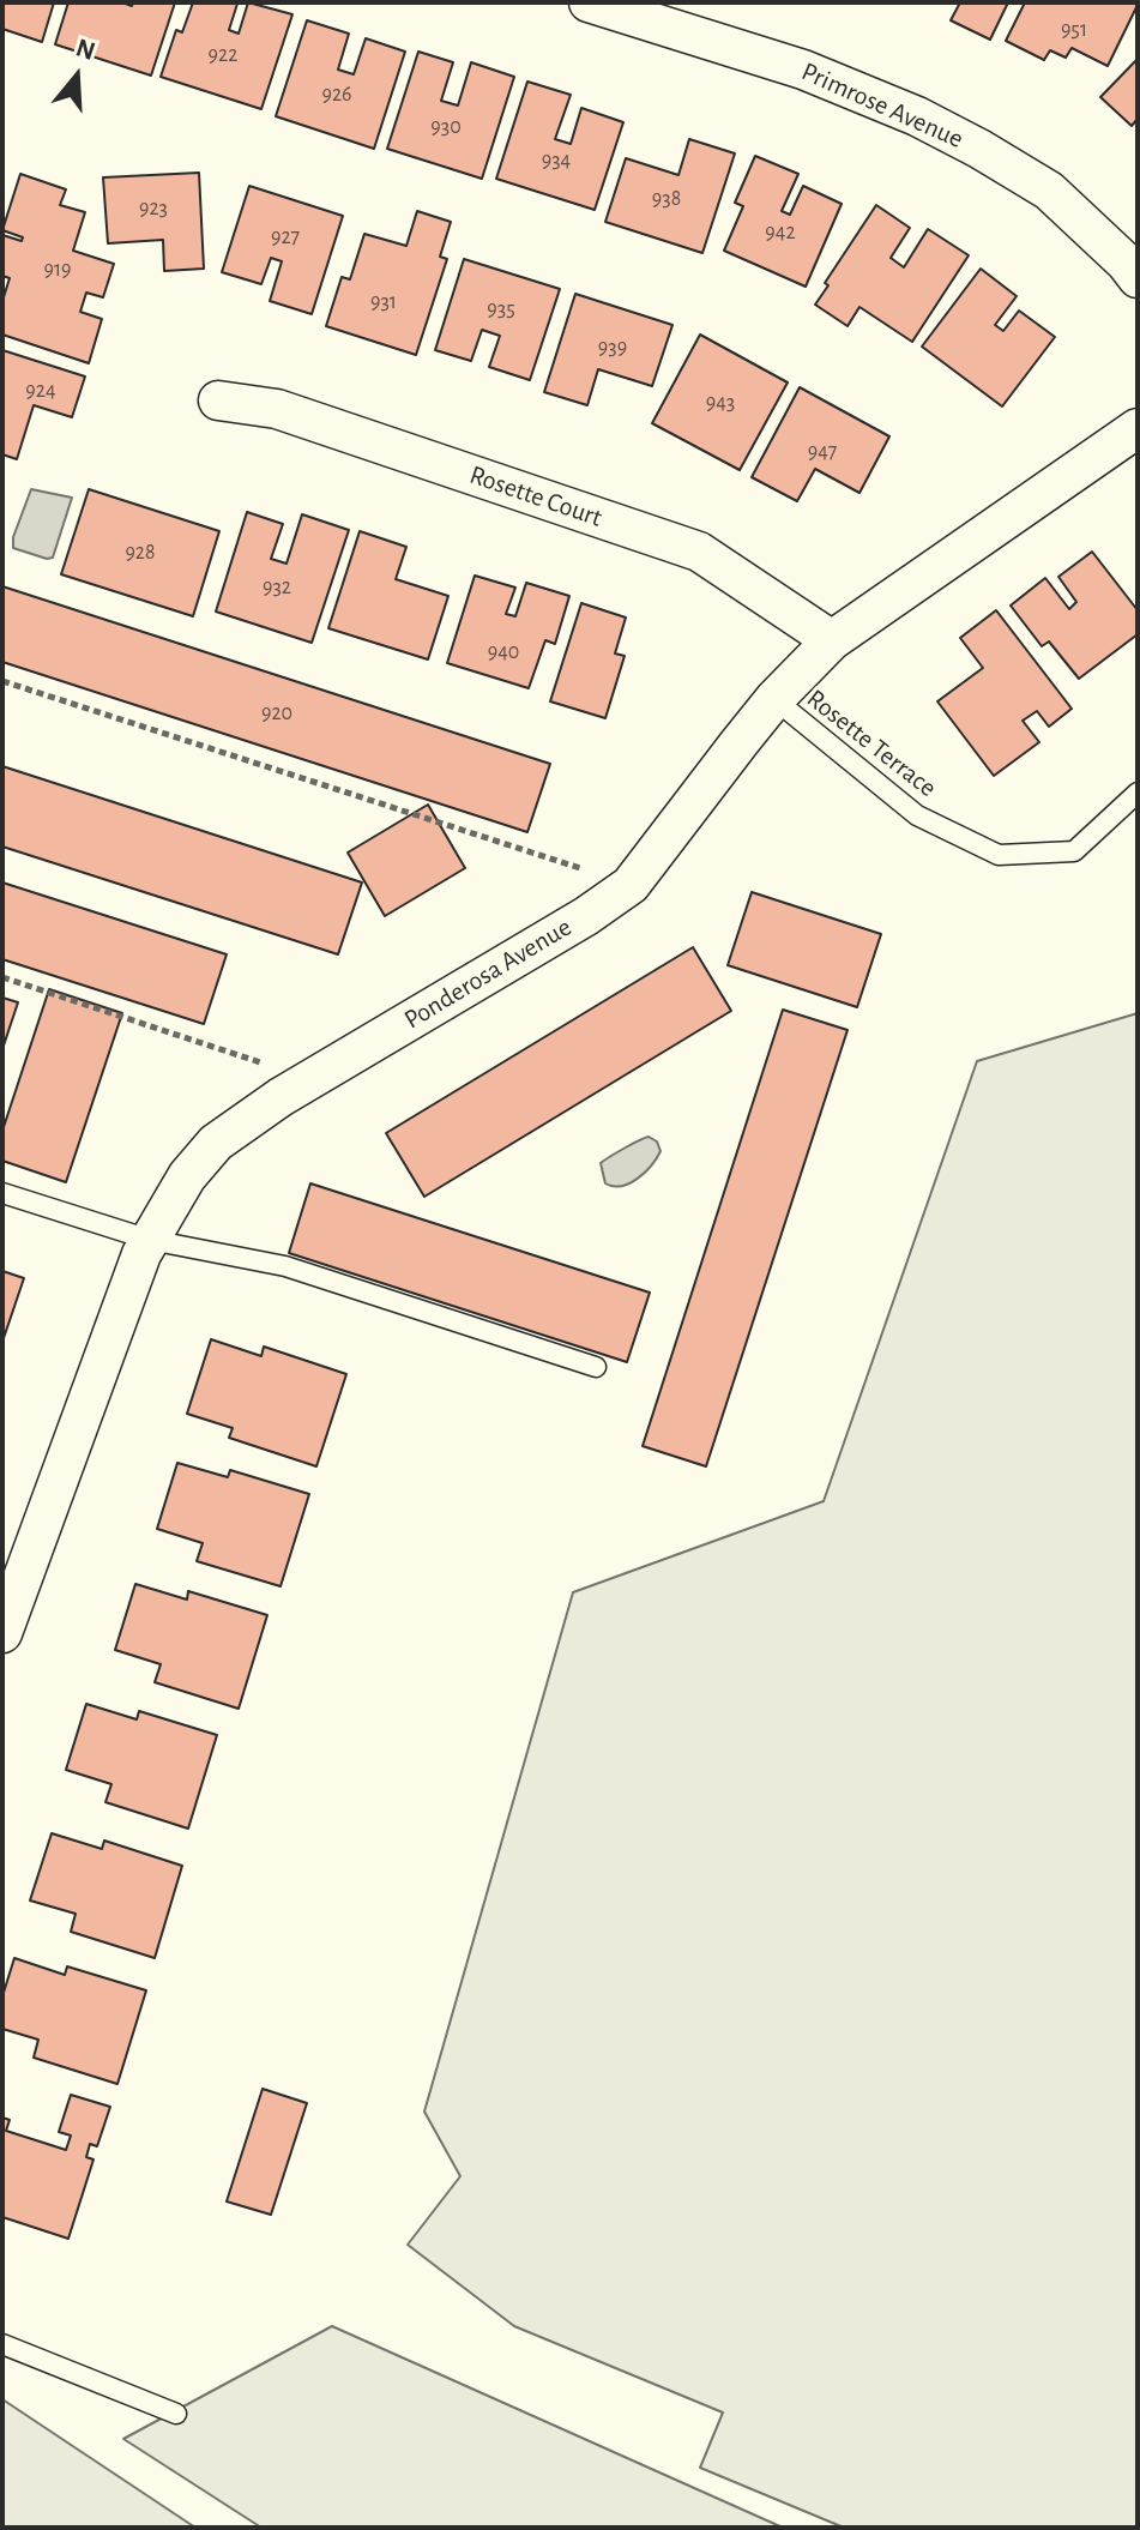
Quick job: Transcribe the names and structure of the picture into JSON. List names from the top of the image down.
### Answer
{
  "streets": {
    "street": ["Primrose Avenue", "Rosette Court", "Ponderosa Avenue"],
    "lane": ["Rosette Terrace"]
  },
  "crossings": [
    ["Rosette Court", "Ponderosa Avenue"],
    ["Rosette Terrace", "Ponderosa Avenue"]
  ],
  "house_numbers": [
    "951",
    "922",
    "926",
    "930",
    "934",
    "938",
    "923",
    "942",
    "927",
    "919",
    "931",
    "935",
    "939",
    "924",
    "943",
    "947",
    "928",
    "932",
    "940",
    "920"
  ],
  "north": "top"
}
